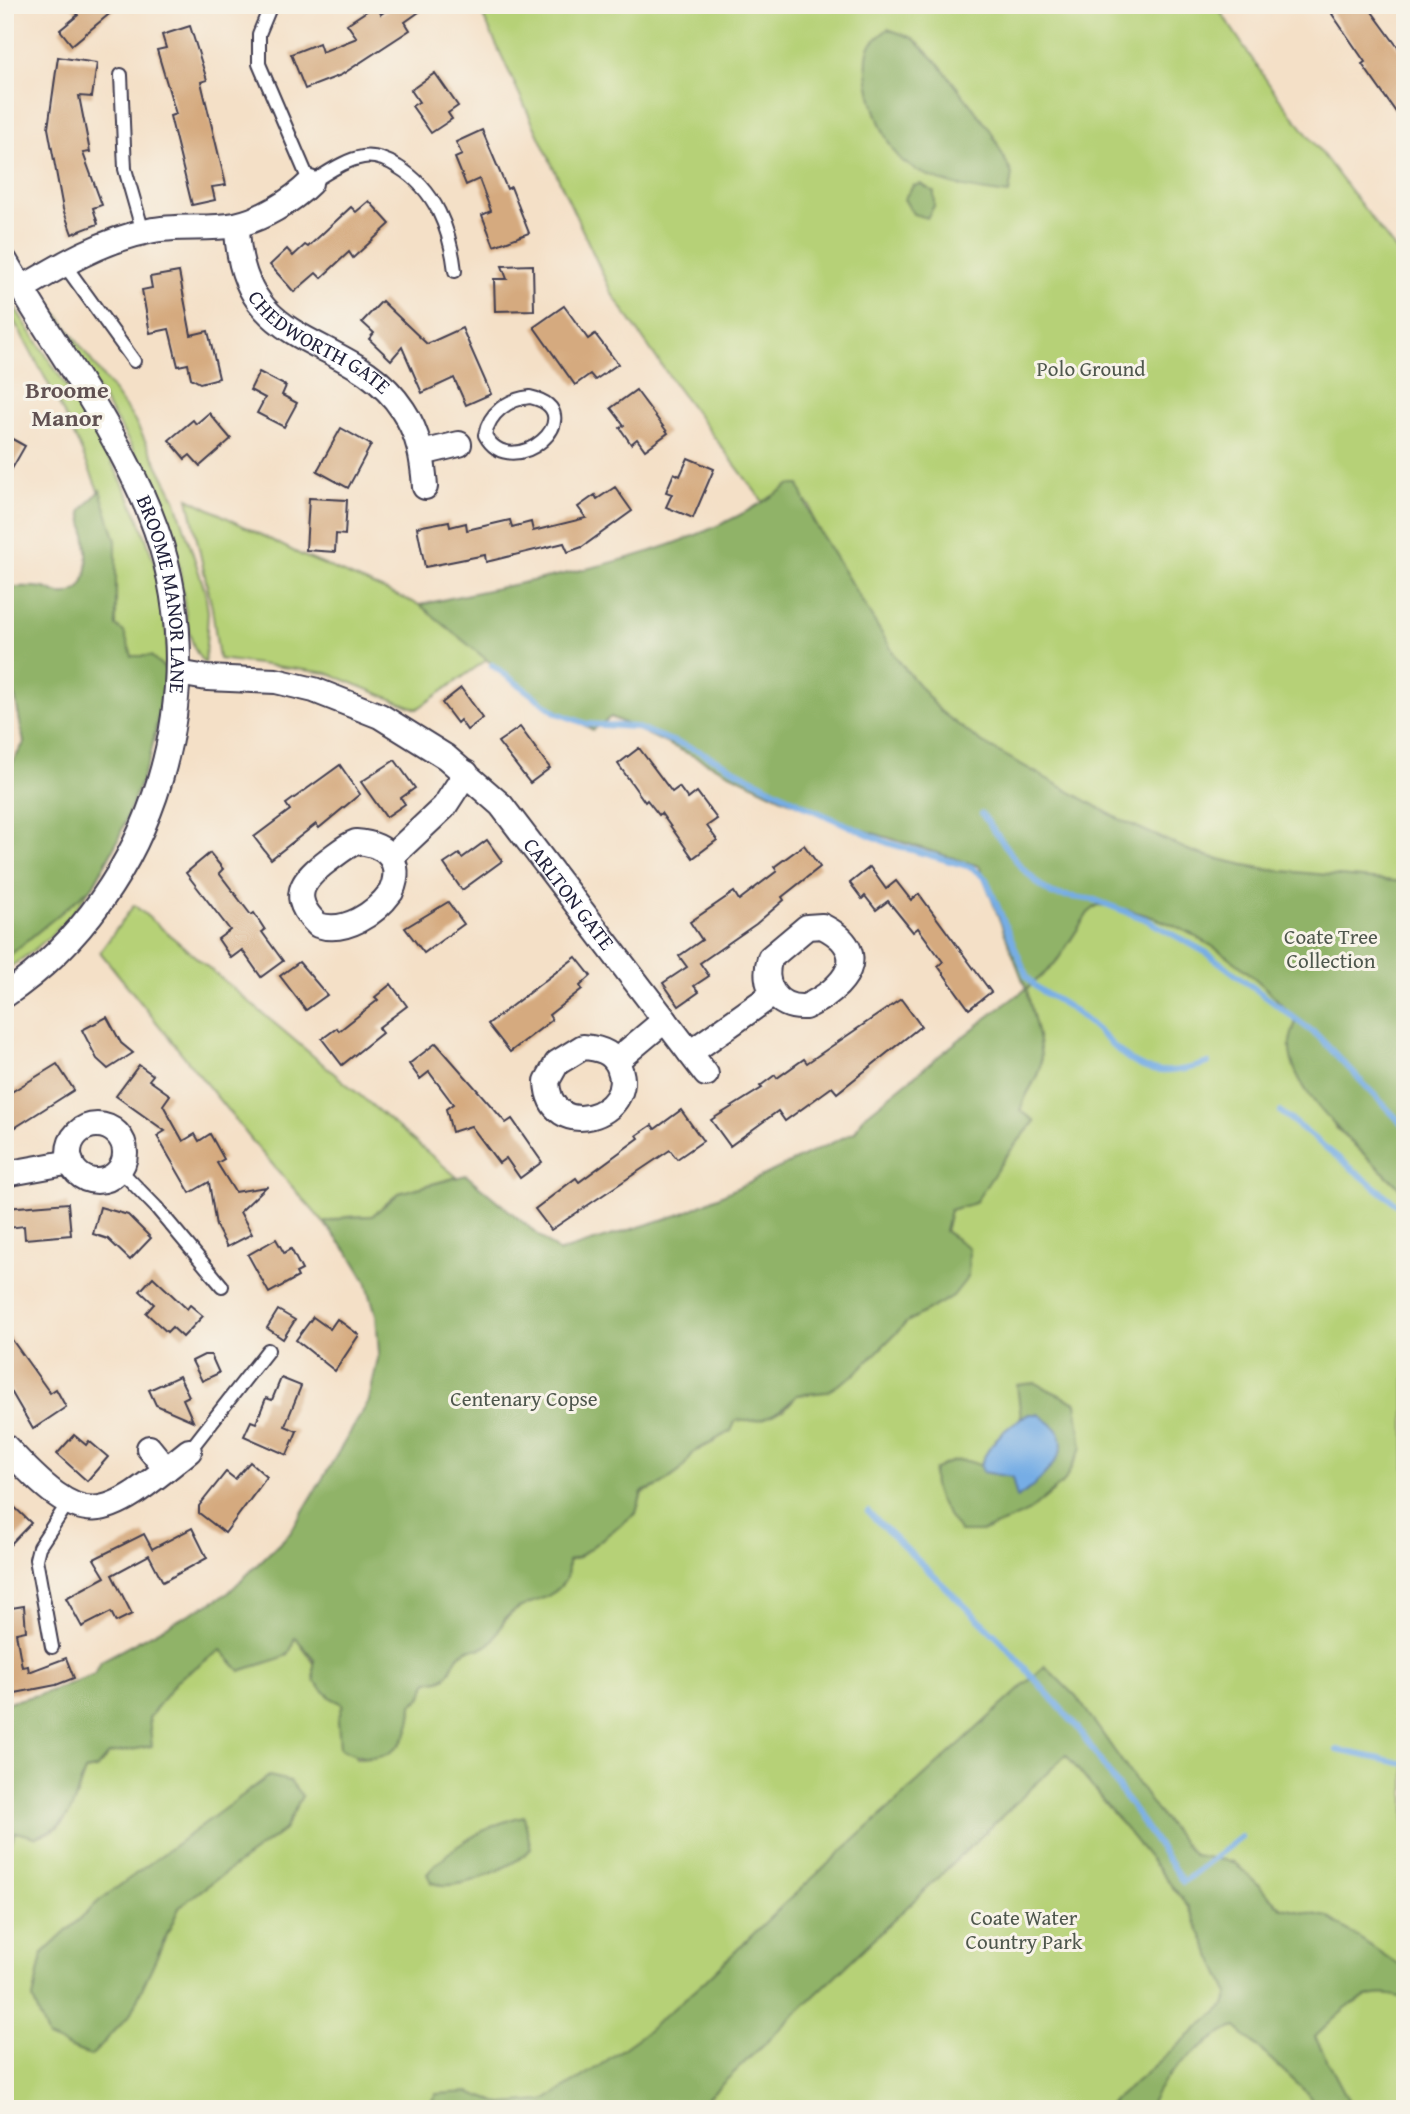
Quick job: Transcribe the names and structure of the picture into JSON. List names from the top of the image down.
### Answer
{
  "streets": {
    "street": ["CHEDWORTH GATE", "BROOME MANOR LANE", "CARLTON GATE"]
  },
  "crossings": [
    ["BROOME MANOR LANE", "CARLTON GATE"]
  ],
  "districts": ["Broome Manor"],
  "parks": [
    "Polo Ground",
    "Coate Tree Collection",
    "Centenary Copse",
    "Coate Water Country Park"
  ]
}
